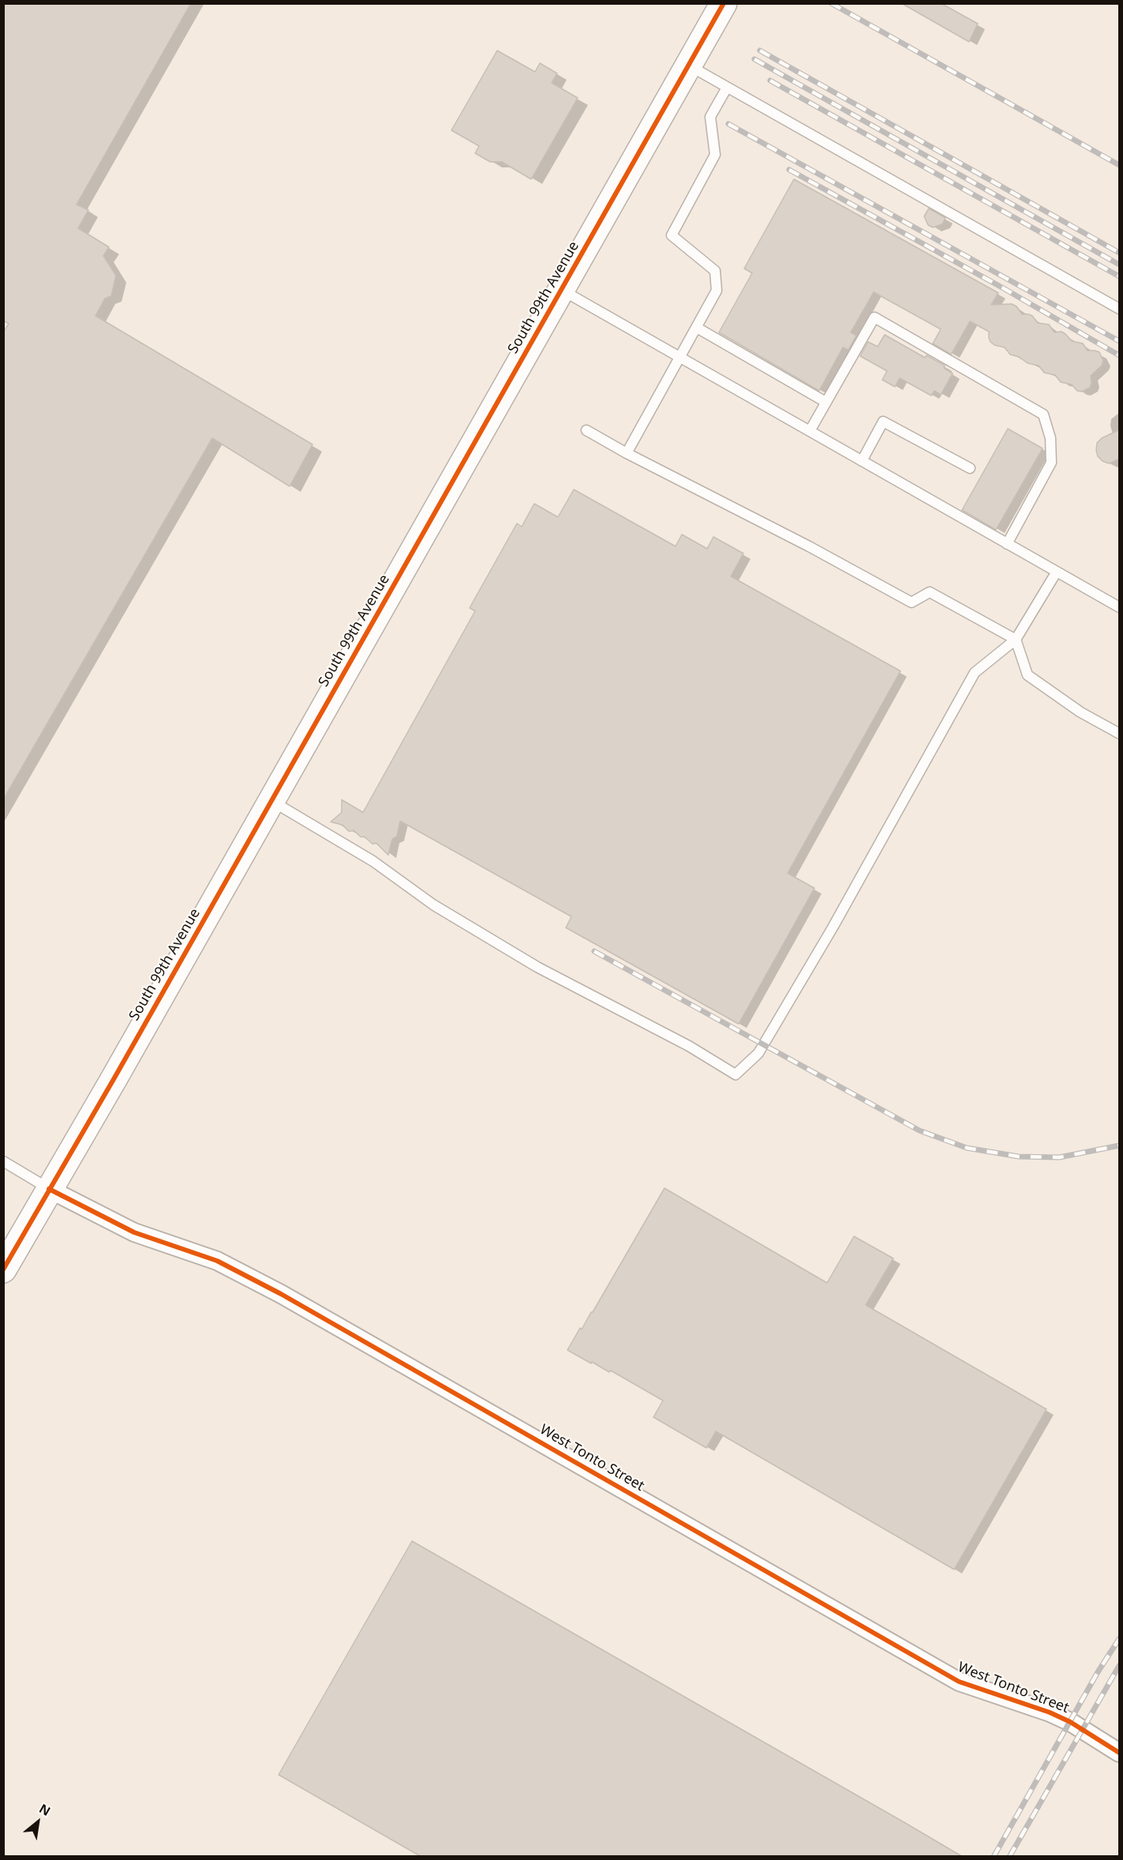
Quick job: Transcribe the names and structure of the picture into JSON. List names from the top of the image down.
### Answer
{
  "streets": {
    "main road": ["South 99th Avenue"],
    "street": ["West Tonto Street"]
  },
  "crossings": [
    ["South 99th Avenue", "West Tonto Street"]
  ],
  "north": "top right"
}
